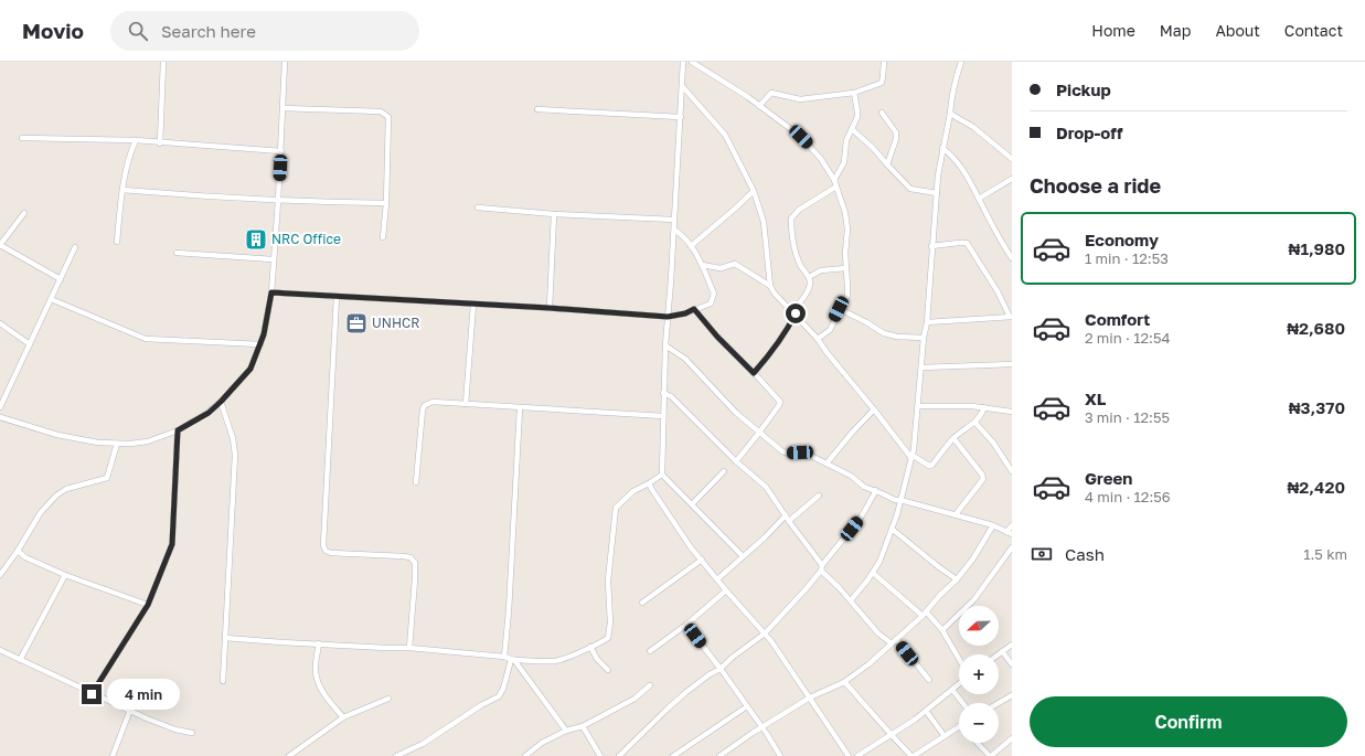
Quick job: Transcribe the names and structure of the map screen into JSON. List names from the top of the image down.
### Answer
{
  "places": {
    "building": ["NRC Office"],
    "office": ["UNHCR"]
  },
  "north": "left",
  "page": {
    "header": "Movio",
    "search": "Search here",
    "nav": [
      "Home",
      "Map",
      "About",
      "Contact"
    ],
    "banner": ["Pickup", "Drop-off"],
    "heading": "Choose a ride",
    "list": [
      {
        "name": "Economy",
        "note": "1 min · 12:53",
        "value": "₦1,980"
      },
      {
        "name": "Comfort",
        "note": "2 min · 12:54",
        "value": "₦2,680"
      },
      {
        "name": "XL",
        "note": "3 min · 12:55",
        "value": "₦3,370"
      },
      {
        "name": "Green",
        "note": "4 min · 12:56",
        "value": "₦2,420"
      }
    ],
    "pay": ["Cash", "1.5 km"],
    "map_buttons": ["+", "−"],
    "bubble": "4 min",
    "buttons": "Confirm"
  }
}
